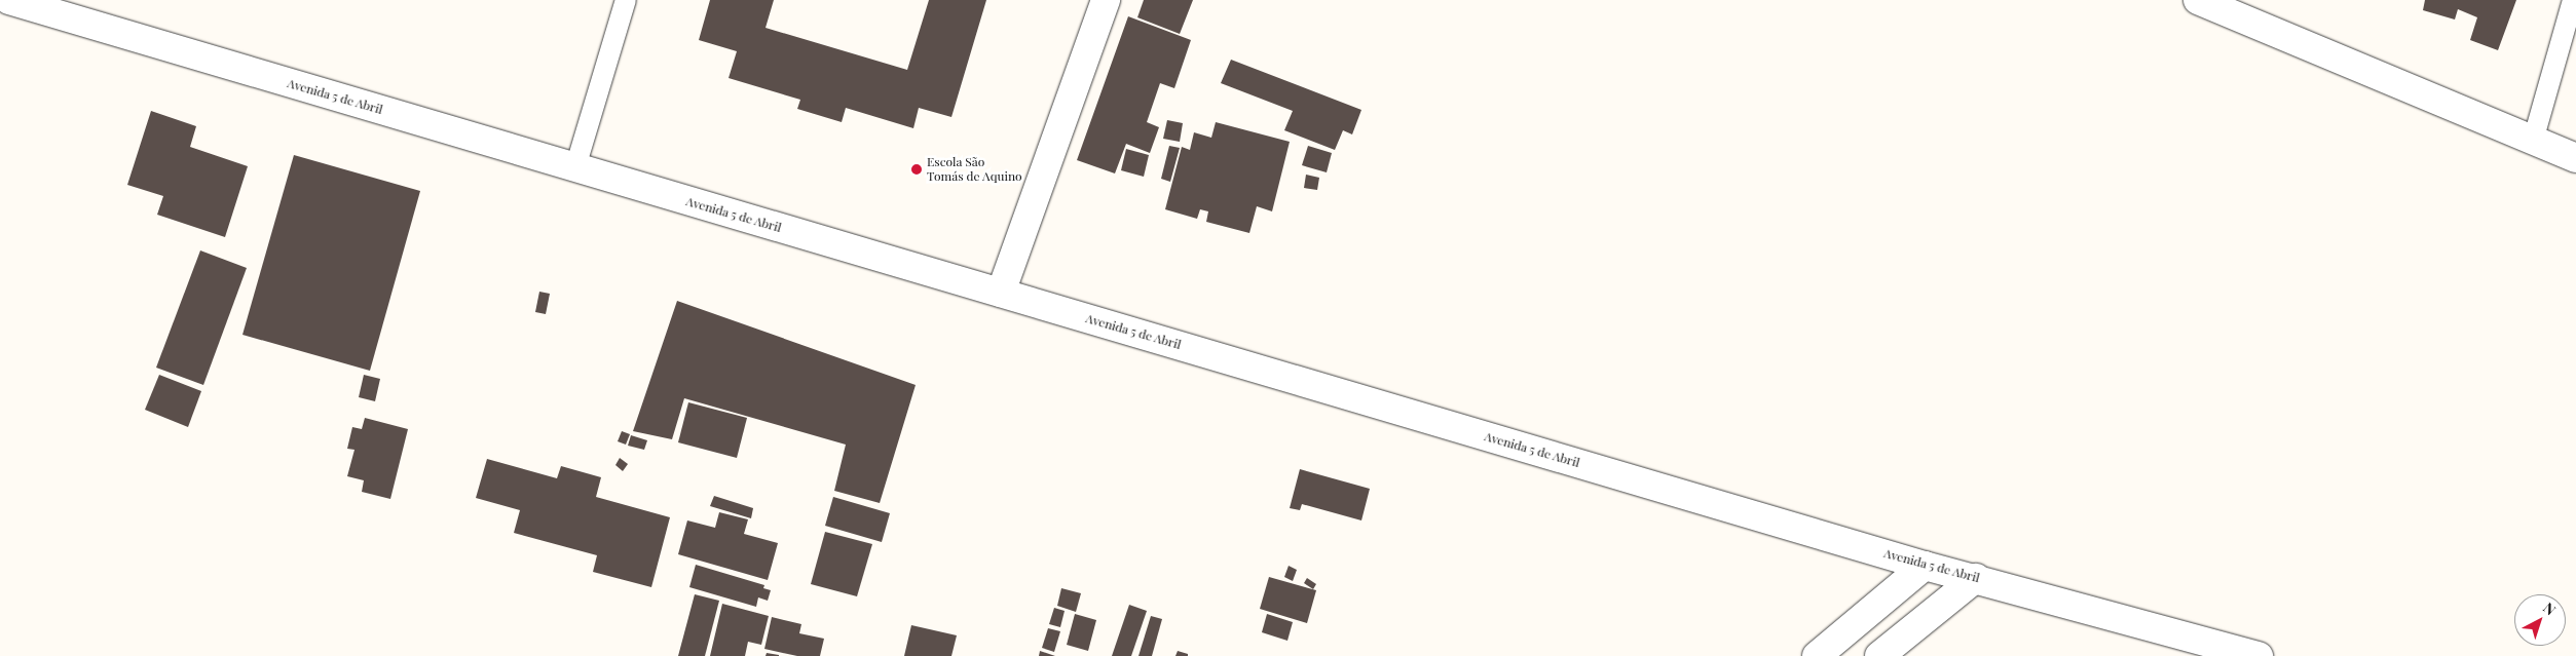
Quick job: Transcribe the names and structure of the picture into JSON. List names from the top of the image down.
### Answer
{
  "streets": {
    "street": ["Avenida 5 de Abril"]
  },
  "places": ["Escola São Tomás de Aquino"],
  "north": "top right"
}
